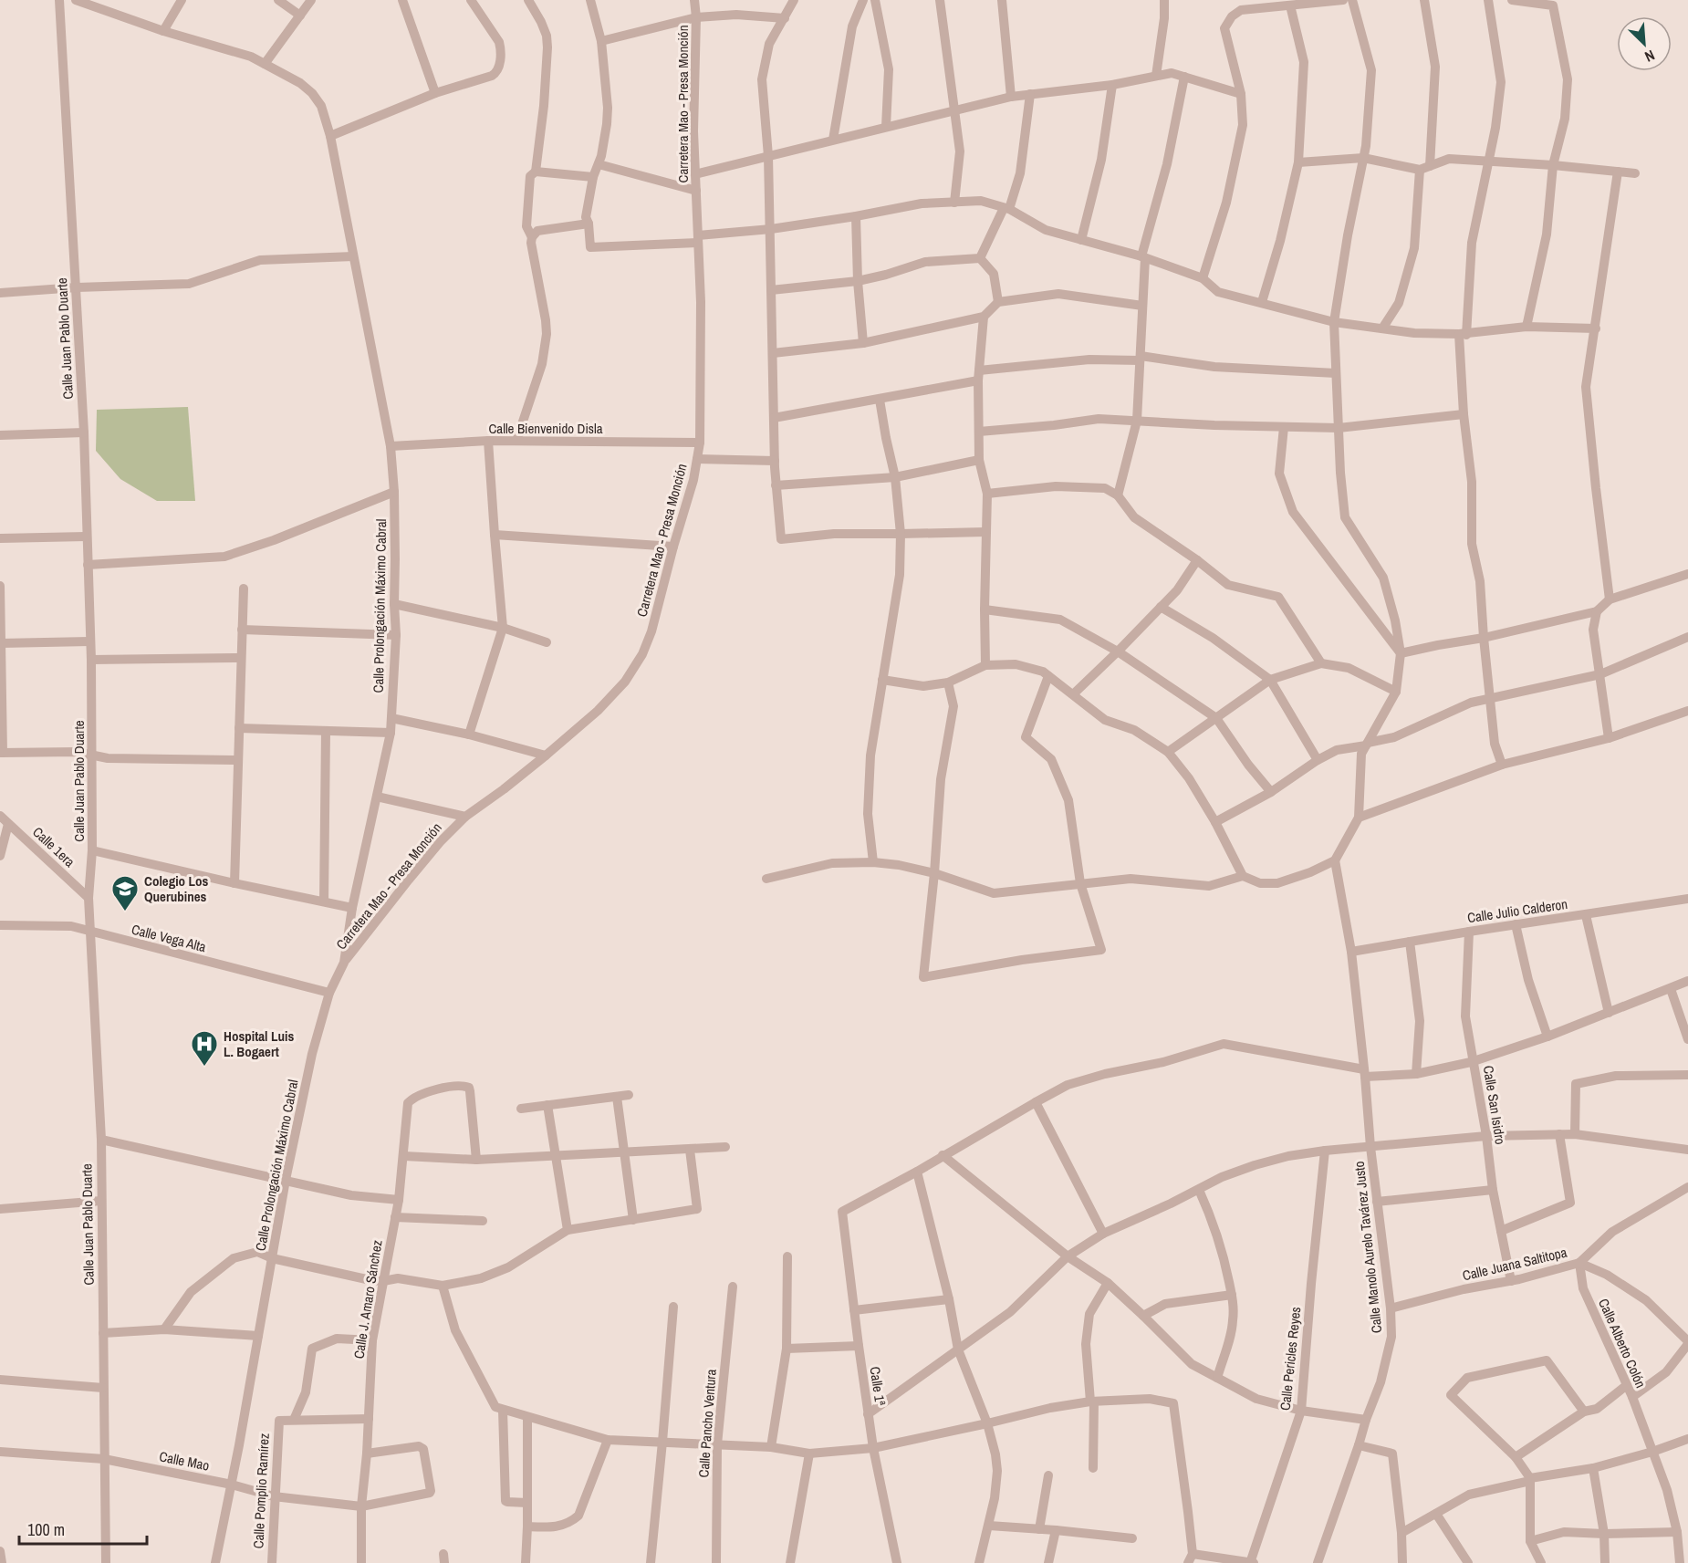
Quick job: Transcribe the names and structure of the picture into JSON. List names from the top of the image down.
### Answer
{
  "streets": {
    "street": [
      "Carretera Mao - Presa Monción",
      "Calle Juan Pablo Duarte",
      "Calle Bienvenido Disla",
      "Calle Prolongación Máximo Cabral",
      "Calle 1era",
      "Calle Julio Calderon",
      "Calle Vega Alta",
      "Calle San Isidro",
      "Calle Manolo Aurelo Tavárez Justo",
      "Calle Juana Saltitopa",
      "Calle J. Amaro Sánchez",
      "Calle Alberto Colón",
      "Calle Pericles Reyes",
      "Calle 1ª",
      "Calle Pancho Ventura",
      "Calle Mao",
      "Calle Pomplio Ramírez"
    ]
  },
  "crossings": [
    ["Carretera Mao - Presa Monción", "Calle Bienvenido Disla"],
    ["Carretera Mao - Presa Monción", "Calle Prolongación Máximo Cabral"],
    ["Calle Juan Pablo Duarte", "Calle 1era"],
    ["Calle Juan Pablo Duarte", "Calle Vega Alta"],
    ["Calle Juan Pablo Duarte", "Calle Mao"],
    ["Calle Bienvenido Disla", "Calle Prolongación Máximo Cabral"],
    ["Calle Prolongación Máximo Cabral", "Calle Vega Alta"],
    ["Calle Prolongación Máximo Cabral", "Calle Mao"],
    ["Calle Julio Calderon", "Calle San Isidro"],
    ["Calle Julio Calderon", "Calle Manolo Aurelo Tavárez Justo"],
    ["Calle San Isidro", "Calle Juana Saltitopa"],
    ["Calle Manolo Aurelo Tavárez Justo", "Calle Juana Saltitopa"],
    ["Calle Juana Saltitopa", "Calle Alberto Colón"],
    ["Calle J. Amaro Sánchez", "Calle Mao"],
    ["Calle Mao", "Calle Pomplio Ramírez"]
  ],
  "places": {
    "school or university": ["Colegio Los Querubines"],
    "hospital": ["Hospital Luis L. Bogaert"]
  },
  "scale_bar": "100 m",
  "north": "bottom right"
}
